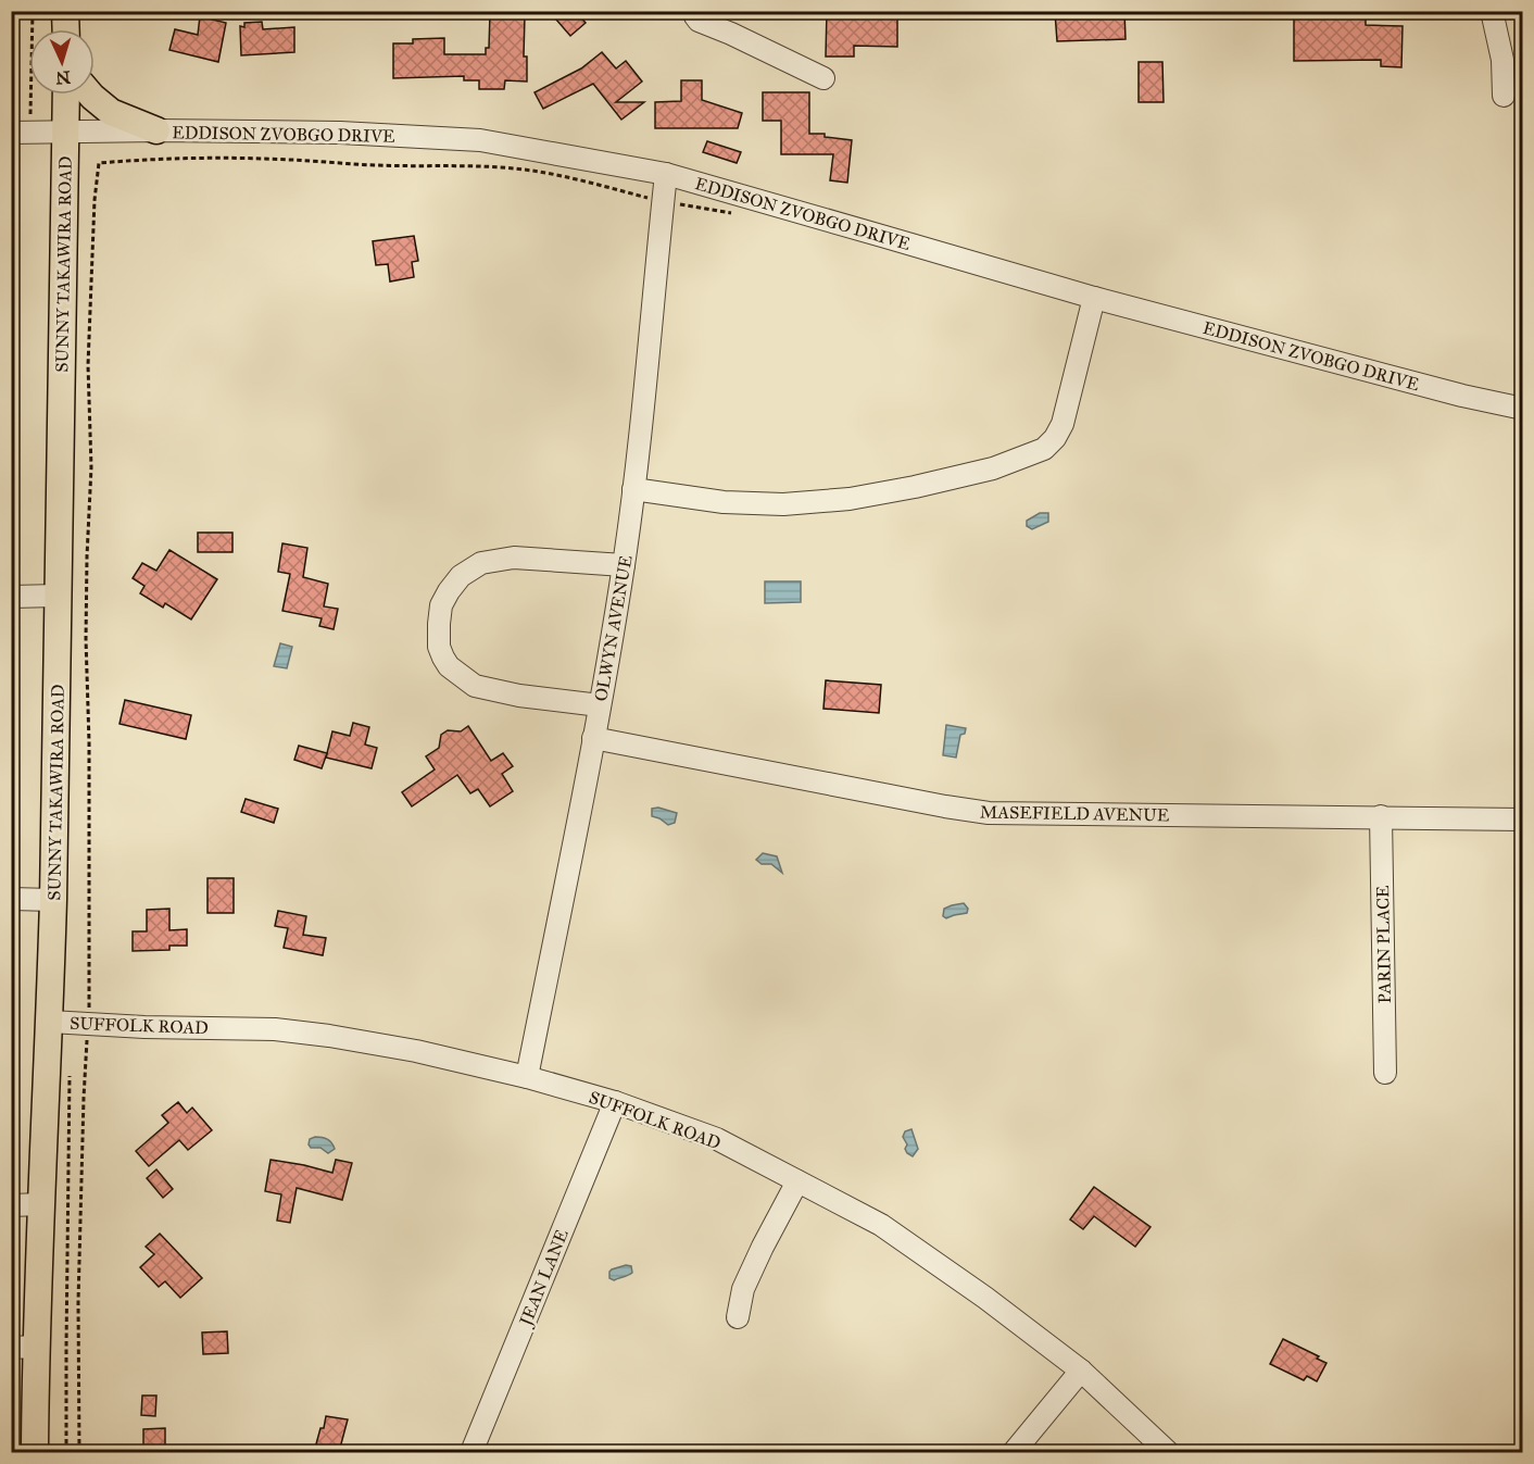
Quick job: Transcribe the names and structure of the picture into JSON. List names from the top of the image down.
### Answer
{
  "streets": {
    "main road": ["SUNNY TAKAWIRA ROAD"],
    "street": [
      "EDDISON ZVOBGO DRIVE",
      "OLWYN AVENUE",
      "MASEFIELD AVENUE",
      "PARIN PLACE",
      "SUFFOLK ROAD",
      "JEAN LANE"
    ]
  },
  "crossings": [
    ["EDDISON ZVOBGO DRIVE", "SUNNY TAKAWIRA ROAD"],
    ["EDDISON ZVOBGO DRIVE", "OLWYN AVENUE"],
    ["SUNNY TAKAWIRA ROAD", "SUFFOLK ROAD"],
    ["OLWYN AVENUE", "MASEFIELD AVENUE"],
    ["OLWYN AVENUE", "SUFFOLK ROAD"],
    ["MASEFIELD AVENUE", "PARIN PLACE"],
    ["SUFFOLK ROAD", "JEAN LANE"]
  ],
  "north": "bottom"
}
